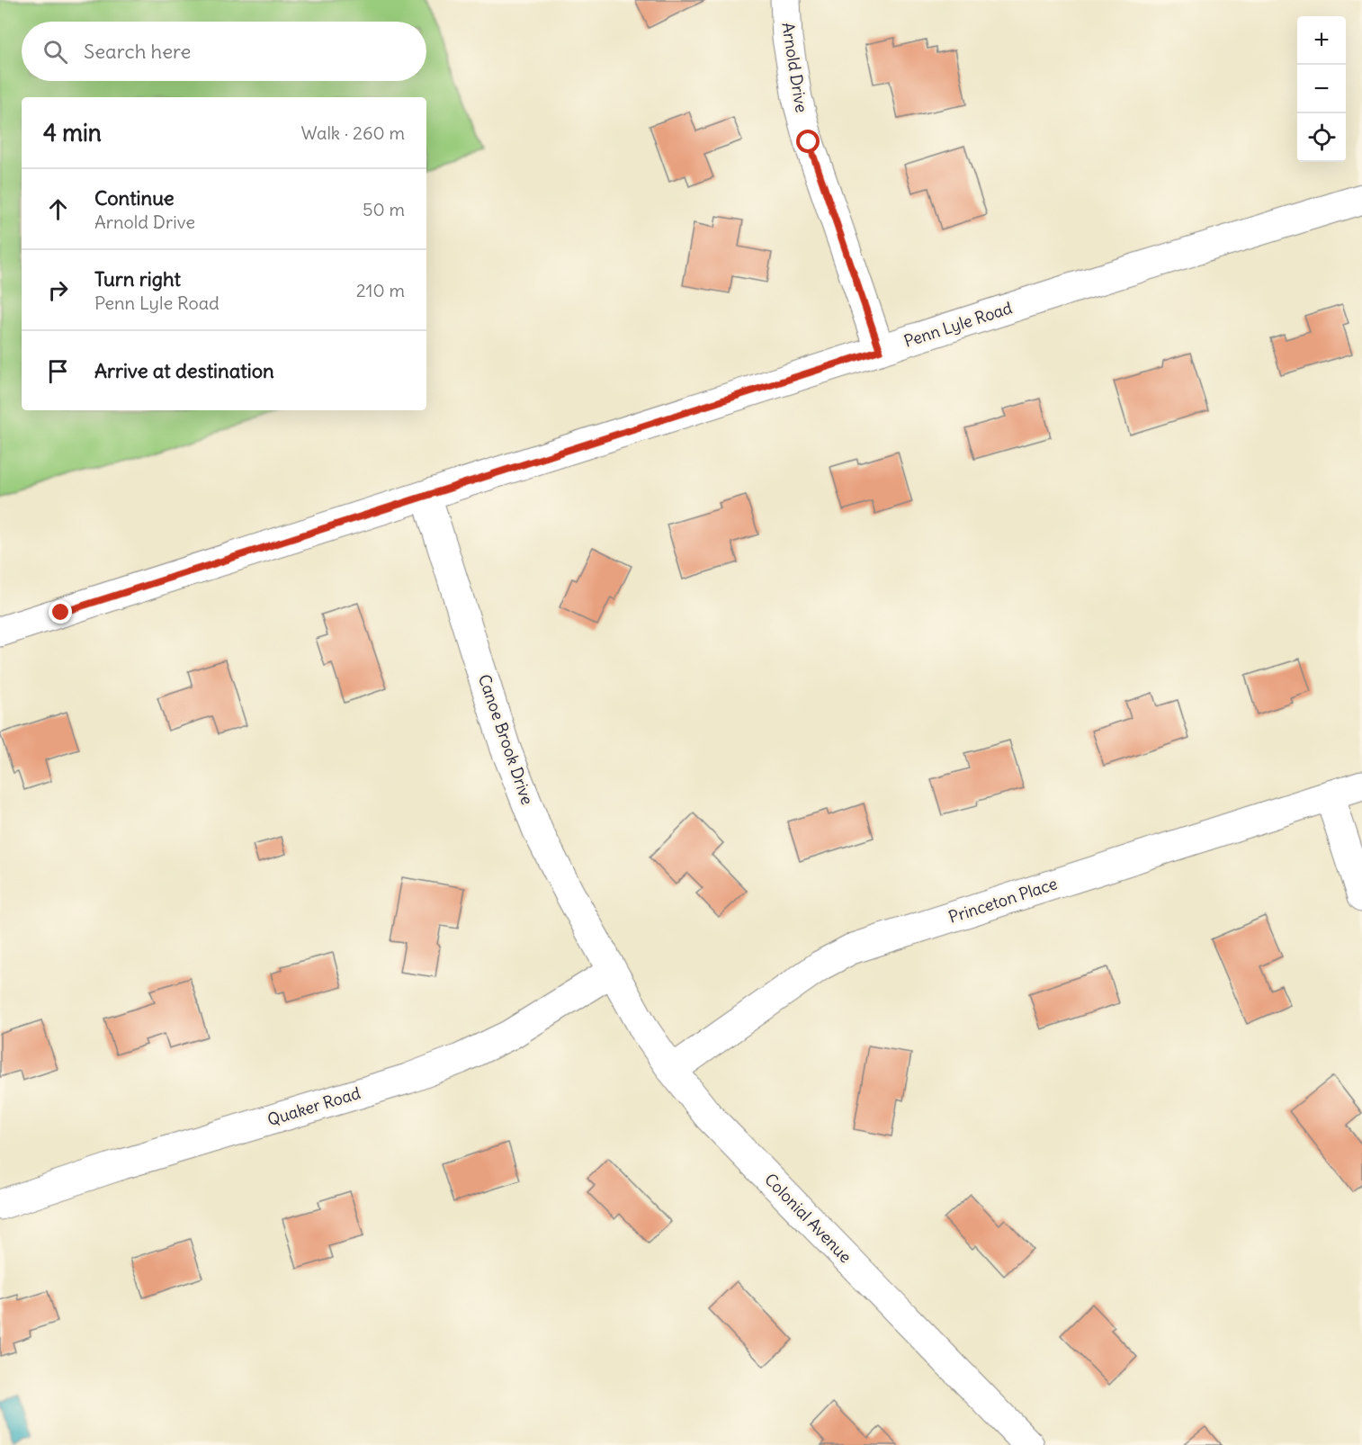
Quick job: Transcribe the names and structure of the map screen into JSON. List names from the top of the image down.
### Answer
{
  "streets": {
    "street": [
      "Arnold Drive",
      "Penn Lyle Road",
      "Canoe Brook Drive",
      "Princeton Place",
      "Quaker Road",
      "Colonial Avenue"
    ]
  },
  "crossings": [
    ["Arnold Drive", "Penn Lyle Road"],
    ["Penn Lyle Road", "Canoe Brook Drive"],
    ["Canoe Brook Drive", "Quaker Road"],
    ["Canoe Brook Drive", "Colonial Avenue"],
    ["Princeton Place", "Colonial Avenue"],
    ["Quaker Road", "Colonial Avenue"]
  ],
  "page": {
    "map_buttons": ["+", "−"],
    "search": "Search here",
    "heading": ["4 min", "Walk · 260 m"],
    "list": [
      ["Continue", "Arnold Drive", "50 m"],
      ["Turn right", "Penn Lyle Road", "210 m"],
      "Arrive at destination"
    ]
  }
}
